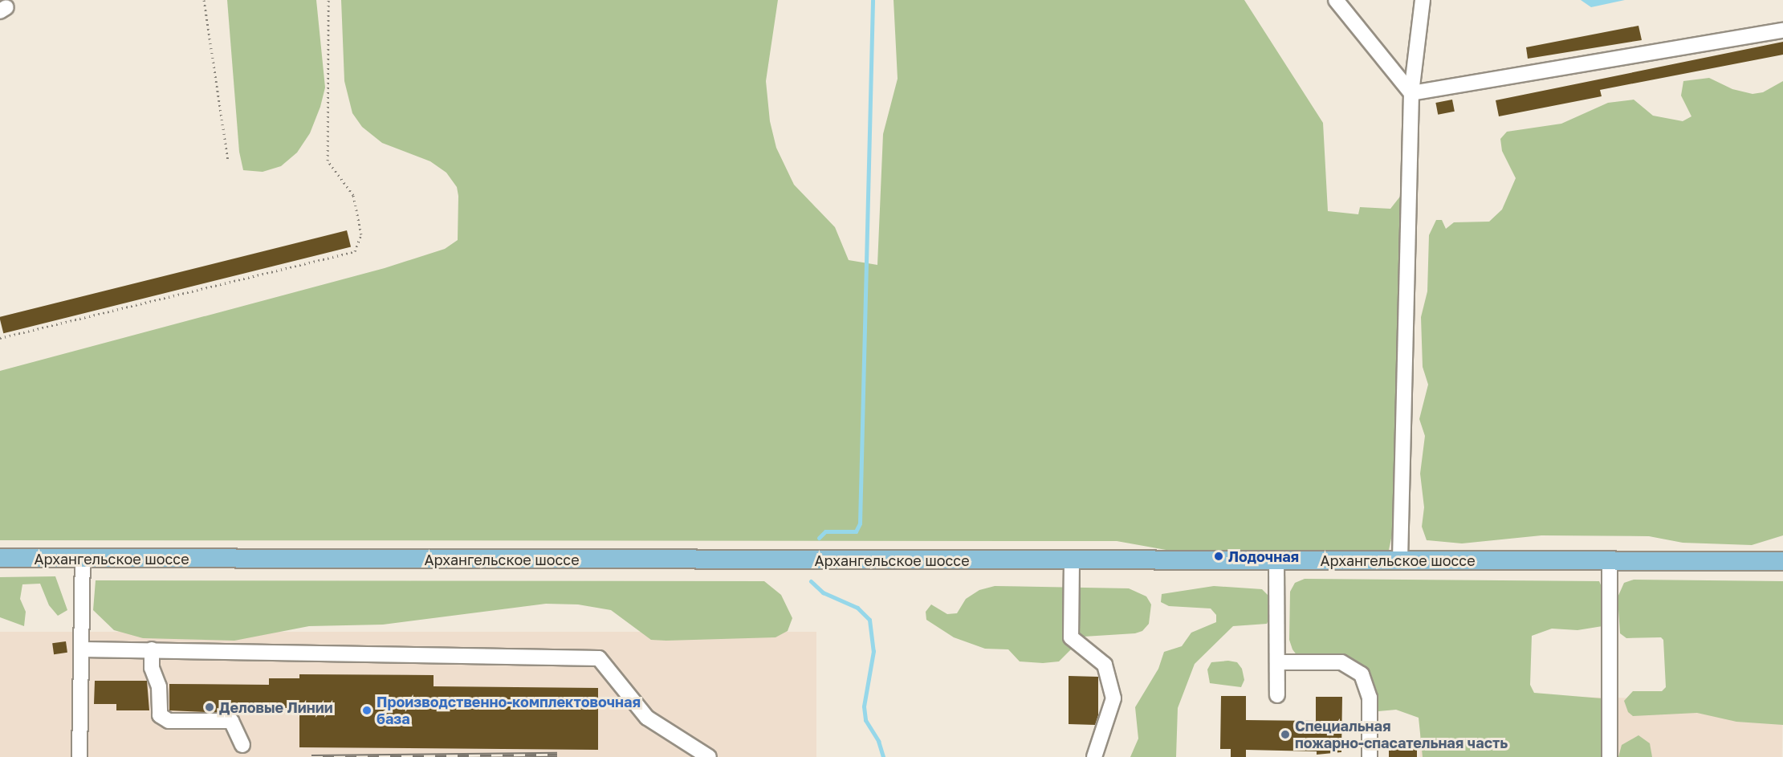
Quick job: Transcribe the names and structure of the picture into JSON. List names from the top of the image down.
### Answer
{
  "streets": {
    "main road": ["Архангельское шоссе"]
  },
  "places": [
    "Лодочная",
    "Деловые Линии",
    "Производственно-комплектовочная база",
    "Специальная пожарно-спасательная часть"
  ]
}
